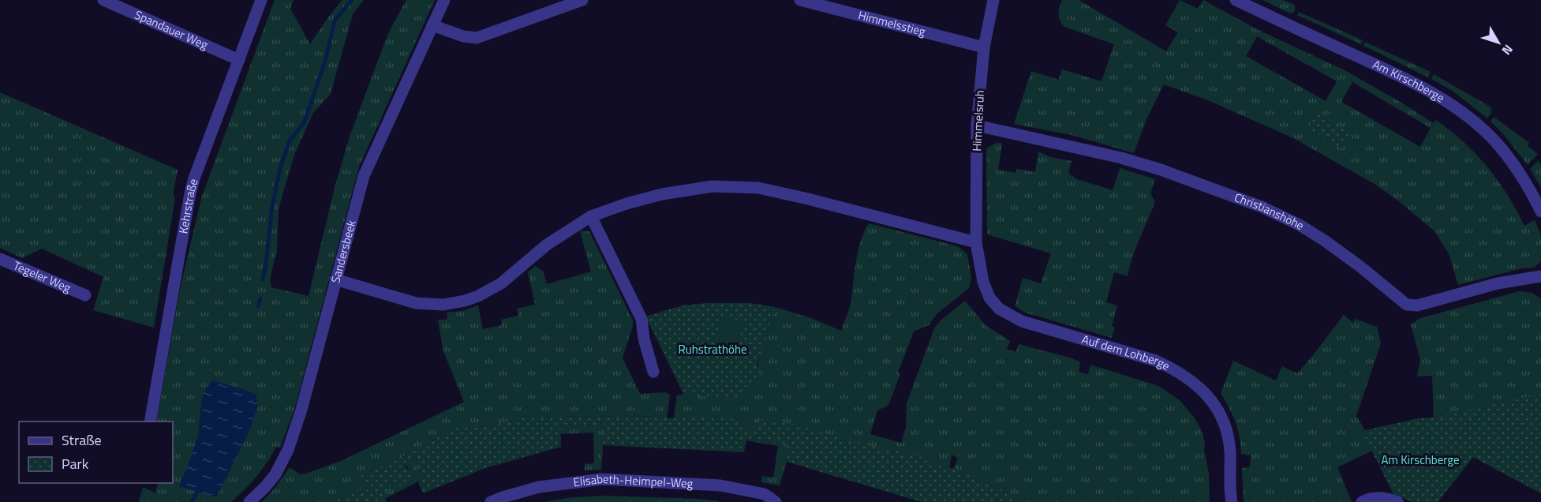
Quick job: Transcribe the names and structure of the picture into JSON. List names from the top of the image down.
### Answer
{
  "streets": {
    "street": [
      "Himmelsstieg",
      "Spandauer Weg",
      "Am Kirschberge",
      "Himmelsruh",
      "Kehrstraße",
      "Christianshöhe",
      "Sandersbeek",
      "Tegeler Weg",
      "Auf dem Lohberge",
      "Elisabeth-Heimpel-Weg"
    ]
  },
  "crossings": [
    ["Himmelsstieg", "Himmelsruh"],
    ["Spandauer Weg", "Kehrstraße"],
    ["Himmelsruh", "Christianshöhe"],
    ["Himmelsruh", "Auf dem Lohberge"]
  ],
  "parks": ["Ruhstrathöhe", "Am Kirschberge"],
  "legend": ["Straße", "Park"],
  "north": "bottom right"
}
